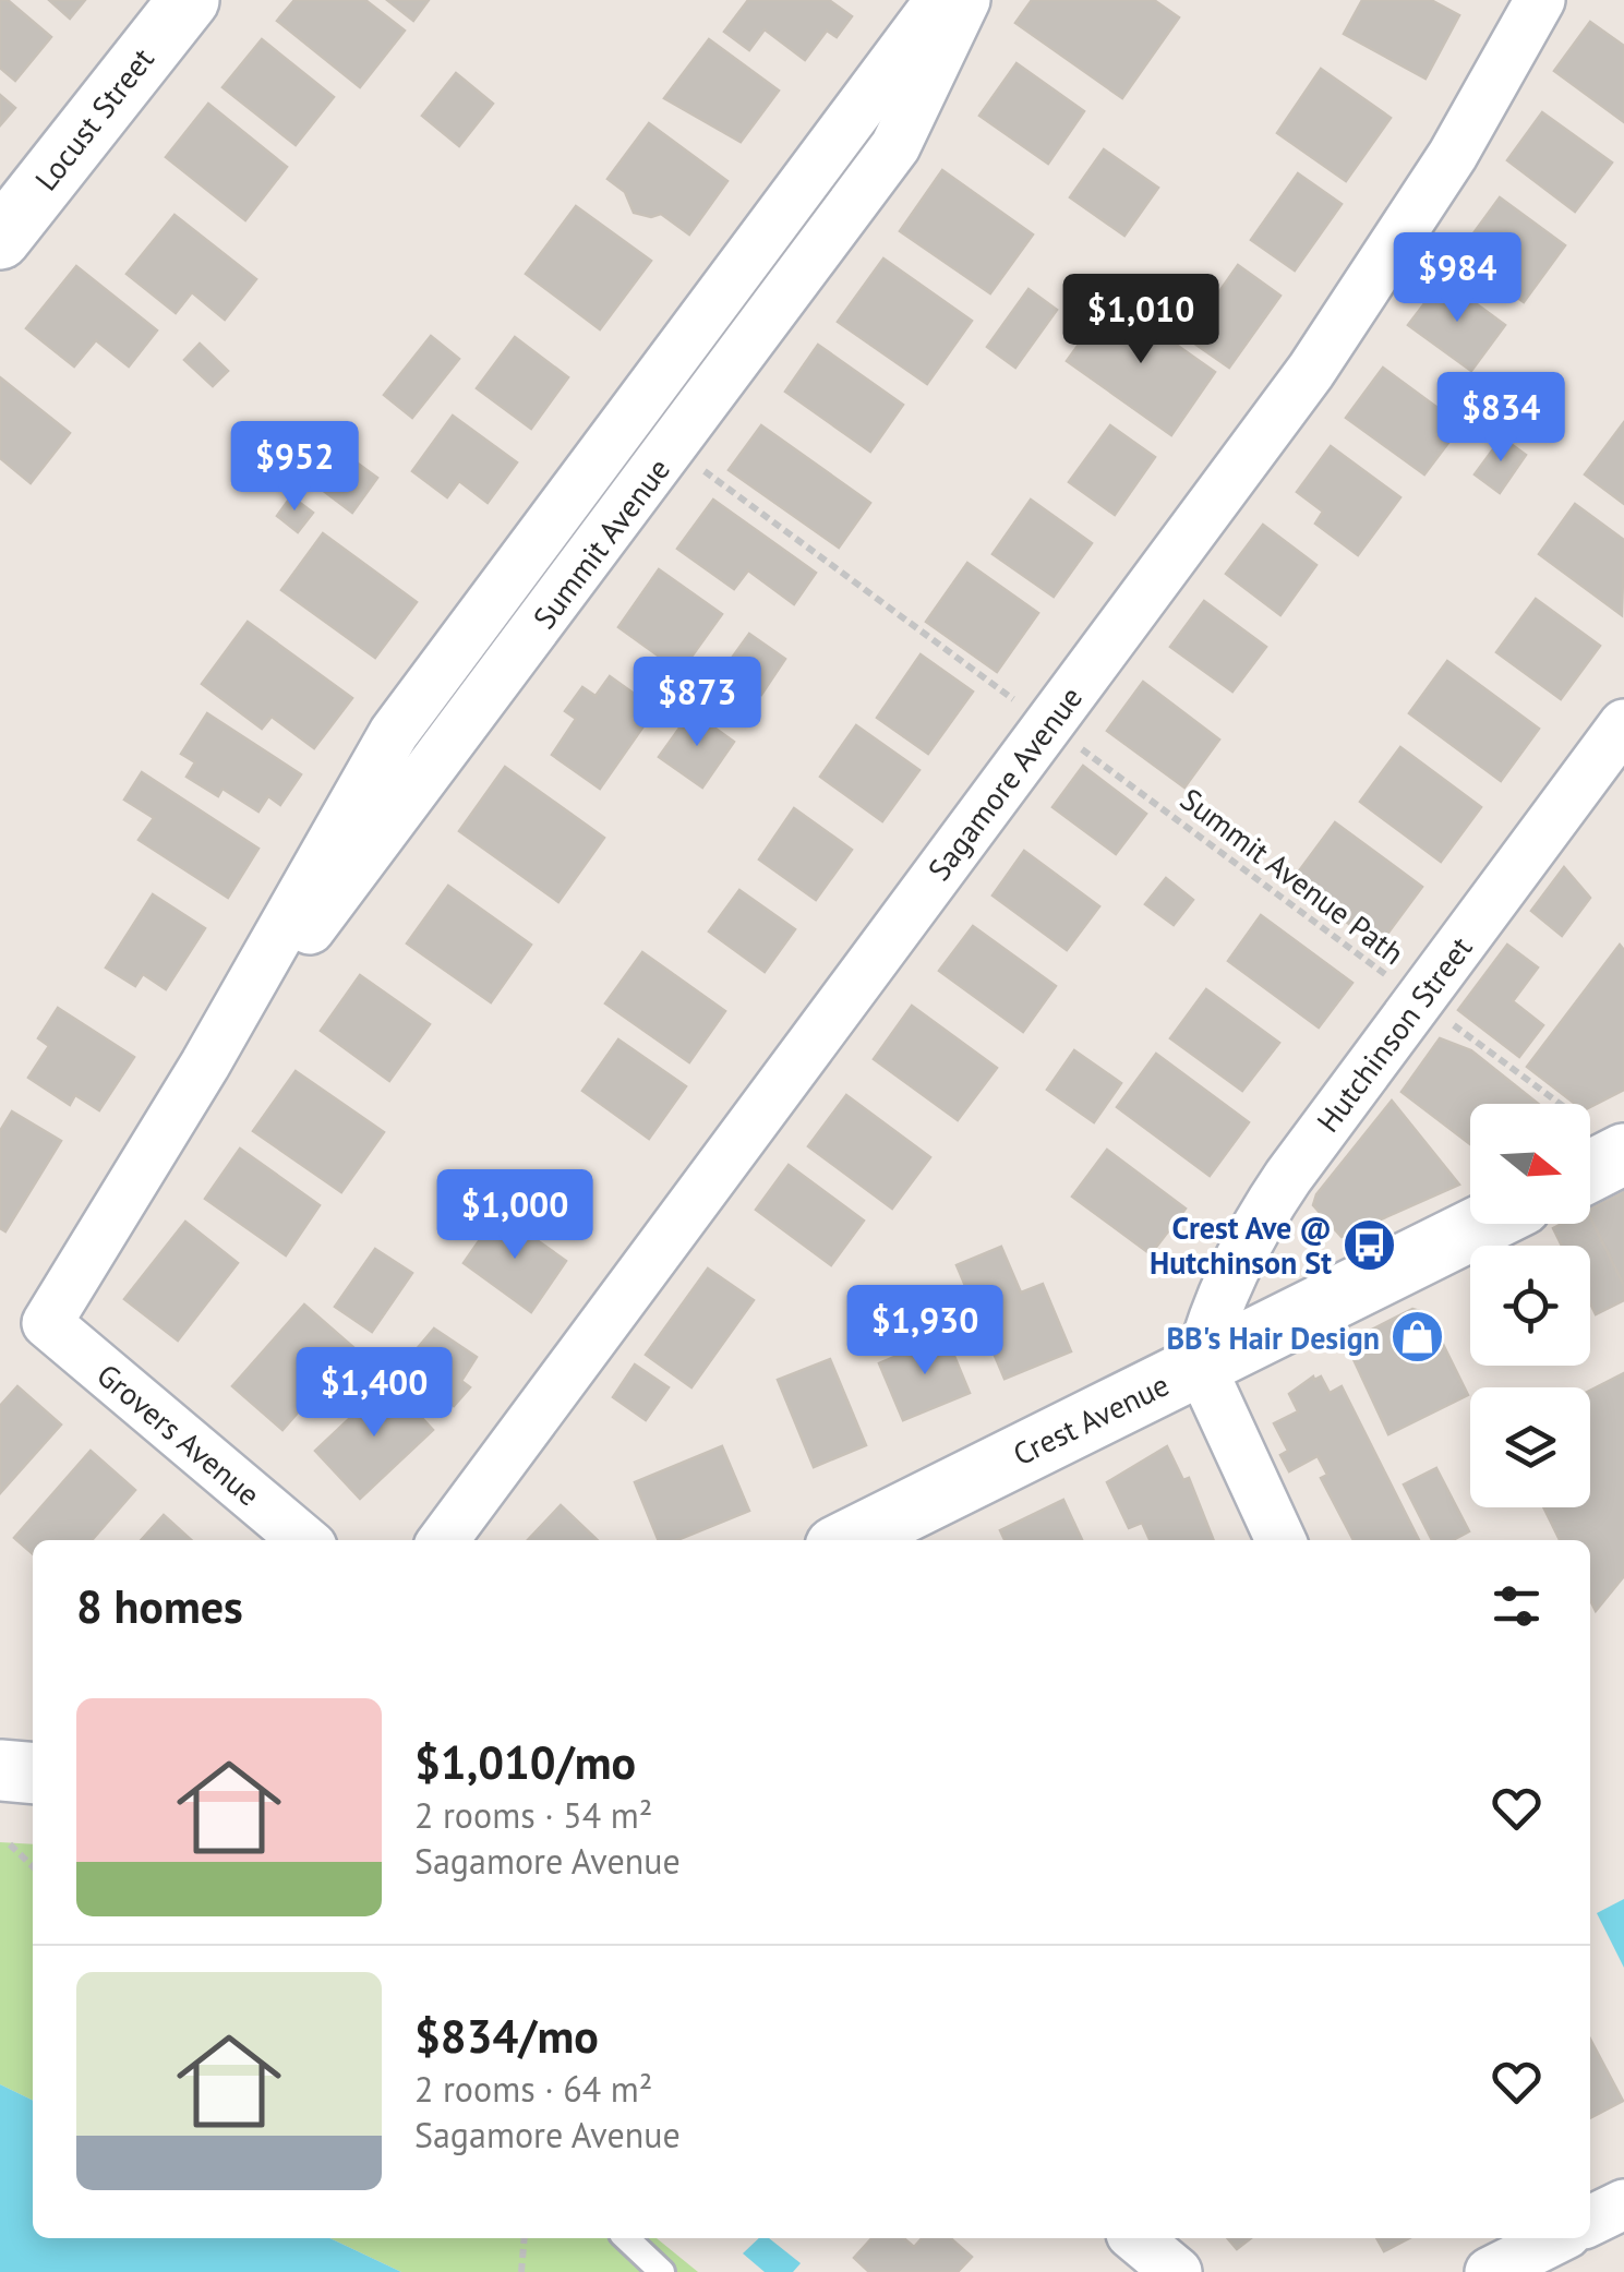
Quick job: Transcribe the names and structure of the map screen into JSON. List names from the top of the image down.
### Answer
{
  "streets": {
    "main road": ["Locust Street", "Crest Avenue"],
    "street": [
      "Summit Avenue",
      "Sagamore Avenue",
      "Hutchinson Street",
      "Grovers Avenue"
    ],
    "path": ["Summit Avenue Path"]
  },
  "crossings": [
    ["Summit Avenue", "Grovers Avenue"],
    ["Summit Avenue Path", "Hutchinson Street"],
    ["Hutchinson Street", "Crest Avenue"]
  ],
  "places": {
    "bus stop": ["Crest Ave @ Hutchinson St"],
    "shop": ["BB's Hair Design"]
  },
  "north": "right",
  "page": {
    "price": [
      "$984",
      "$1,010",
      "$834",
      "$952",
      "$873",
      "$1,000",
      "$1,930",
      "$1,400"
    ],
    "heading": "8 homes",
    "list": [
      {
        "name": "$1,010/mo",
        "note": "2 rooms · 54 m² · Sagamore Avenue"
      },
      {
        "name": "$834/mo",
        "note": "2 rooms · 64 m² · Sagamore Avenue"
      }
    ]
  }
}
